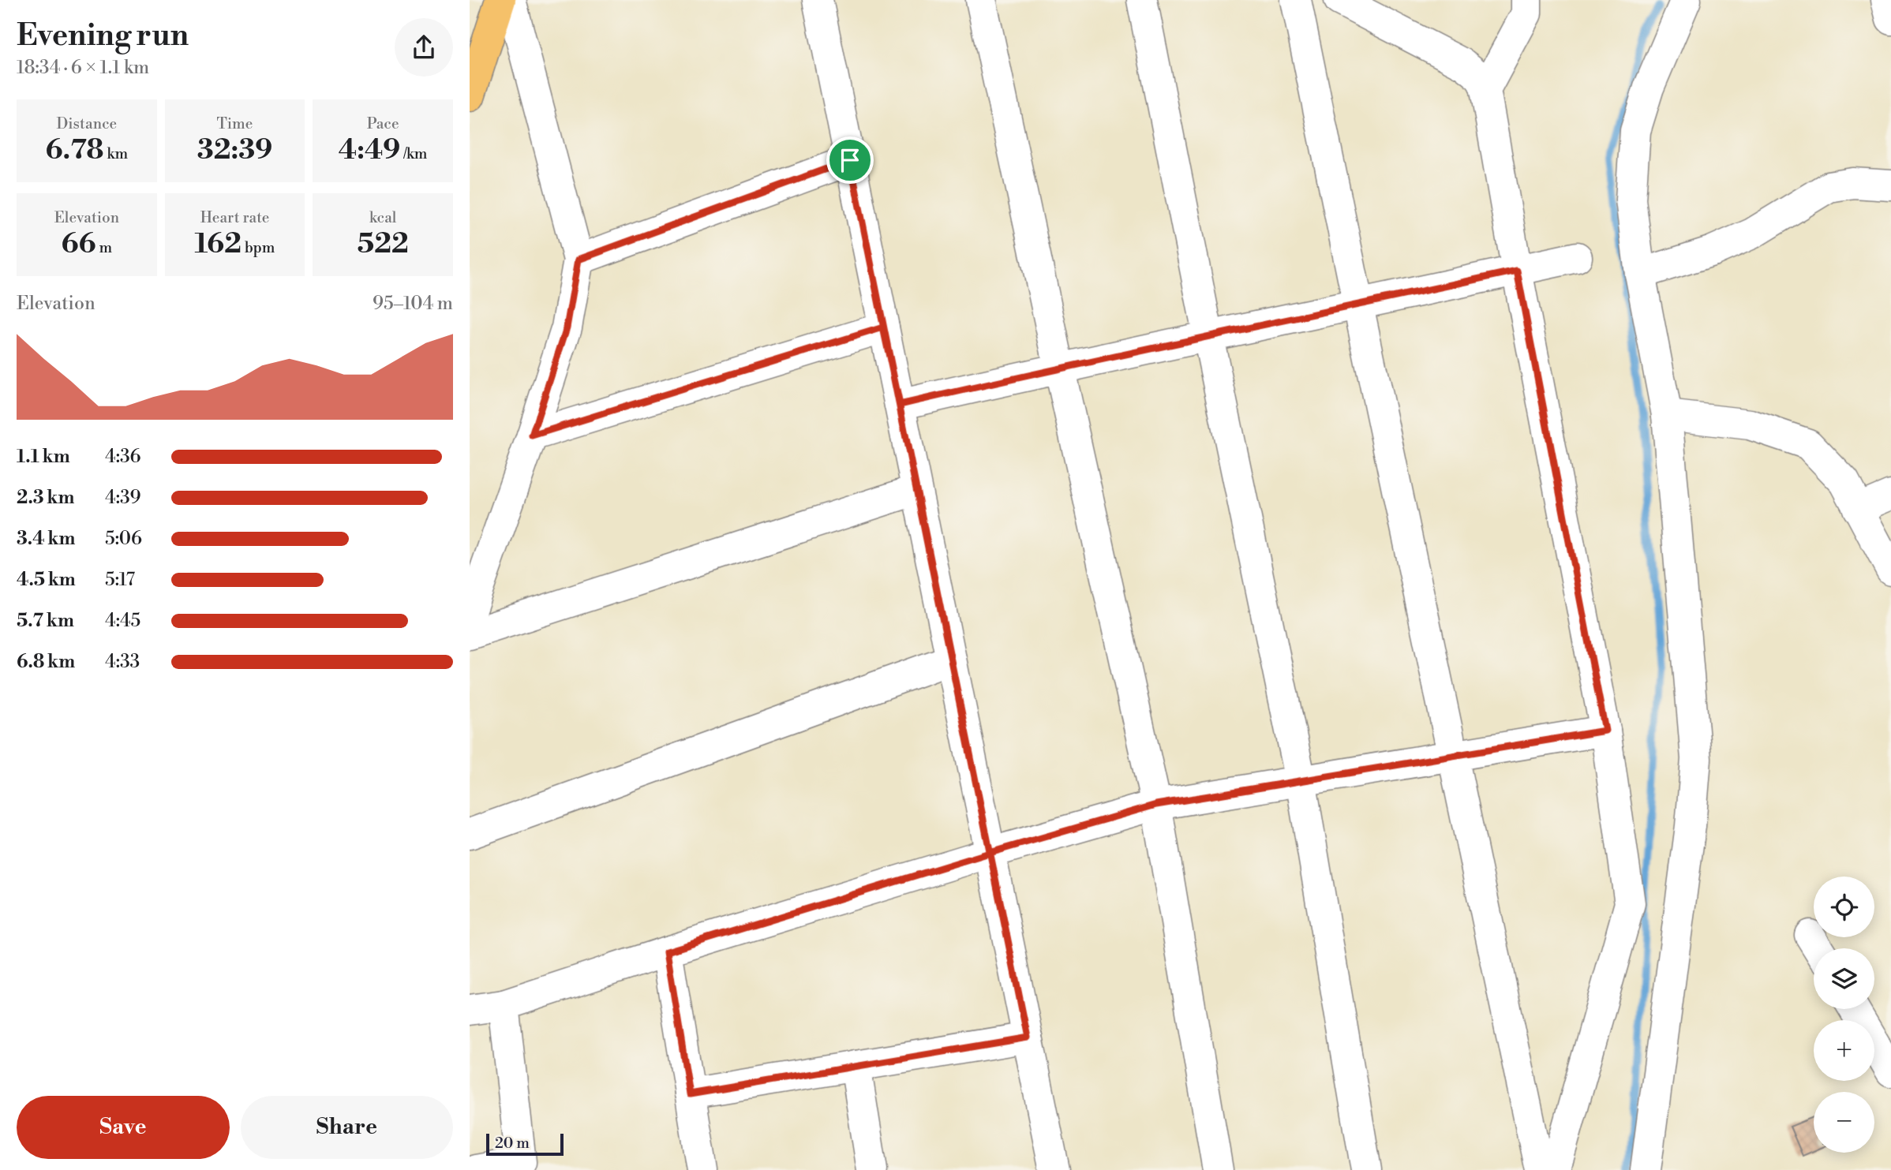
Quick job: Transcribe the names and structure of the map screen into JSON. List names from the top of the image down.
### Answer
{
  "scale_bar": "20 m",
  "page": {
    "heading": ["Evening run", "18:34 · 6 × 1.1 km"],
    "stats": [
      ["Distance", "6.78 km"],
      ["Time", "32:39"],
      ["Pace", "4:49 /km"],
      ["Elevation", "66 m"],
      ["Heart rate", "162 bpm"],
      ["kcal", "522"]
    ],
    "chart": ["Elevation", "95–104 m"],
    "list": [
      {
        "name": "1.1 km",
        "note": "4:36"
      },
      {
        "name": "2.3 km",
        "note": "4:39"
      },
      {
        "name": "3.4 km",
        "note": "5:06"
      },
      {
        "name": "4.5 km",
        "note": "5:17"
      },
      {
        "name": "5.7 km",
        "note": "4:45"
      },
      {
        "name": "6.8 km",
        "note": "4:33"
      }
    ],
    "map_buttons": ["+", "−"],
    "buttons": ["Save", "Share"],
    "scale": "20 m"
  }
}
